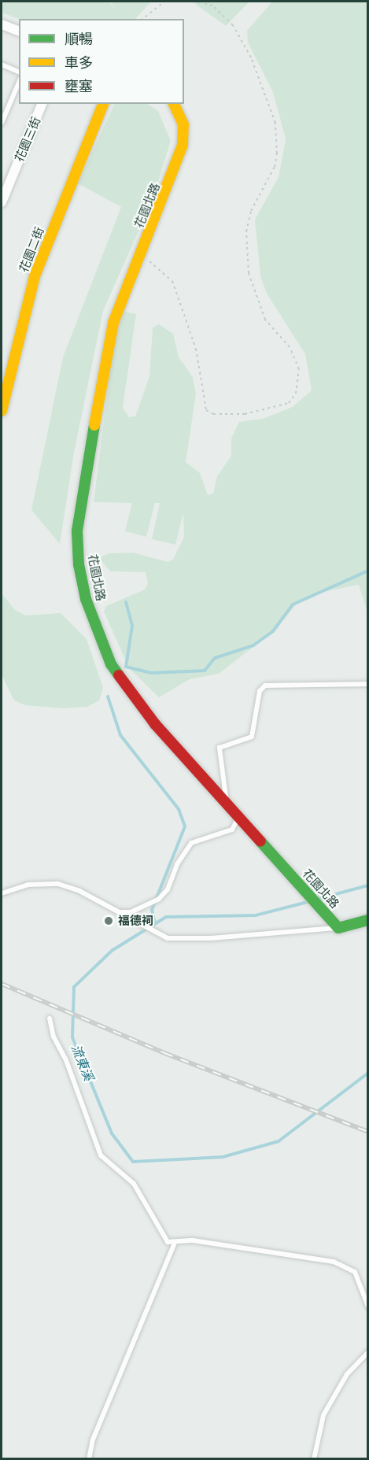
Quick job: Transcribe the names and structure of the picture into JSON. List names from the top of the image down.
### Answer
{
  "streets": {
    "street": ["花園三街", "花園北路", "花園二街"]
  },
  "water": ["流東溪"],
  "places": ["福德祠"],
  "legend": ["順暢", "車多", "壅塞"]
}
